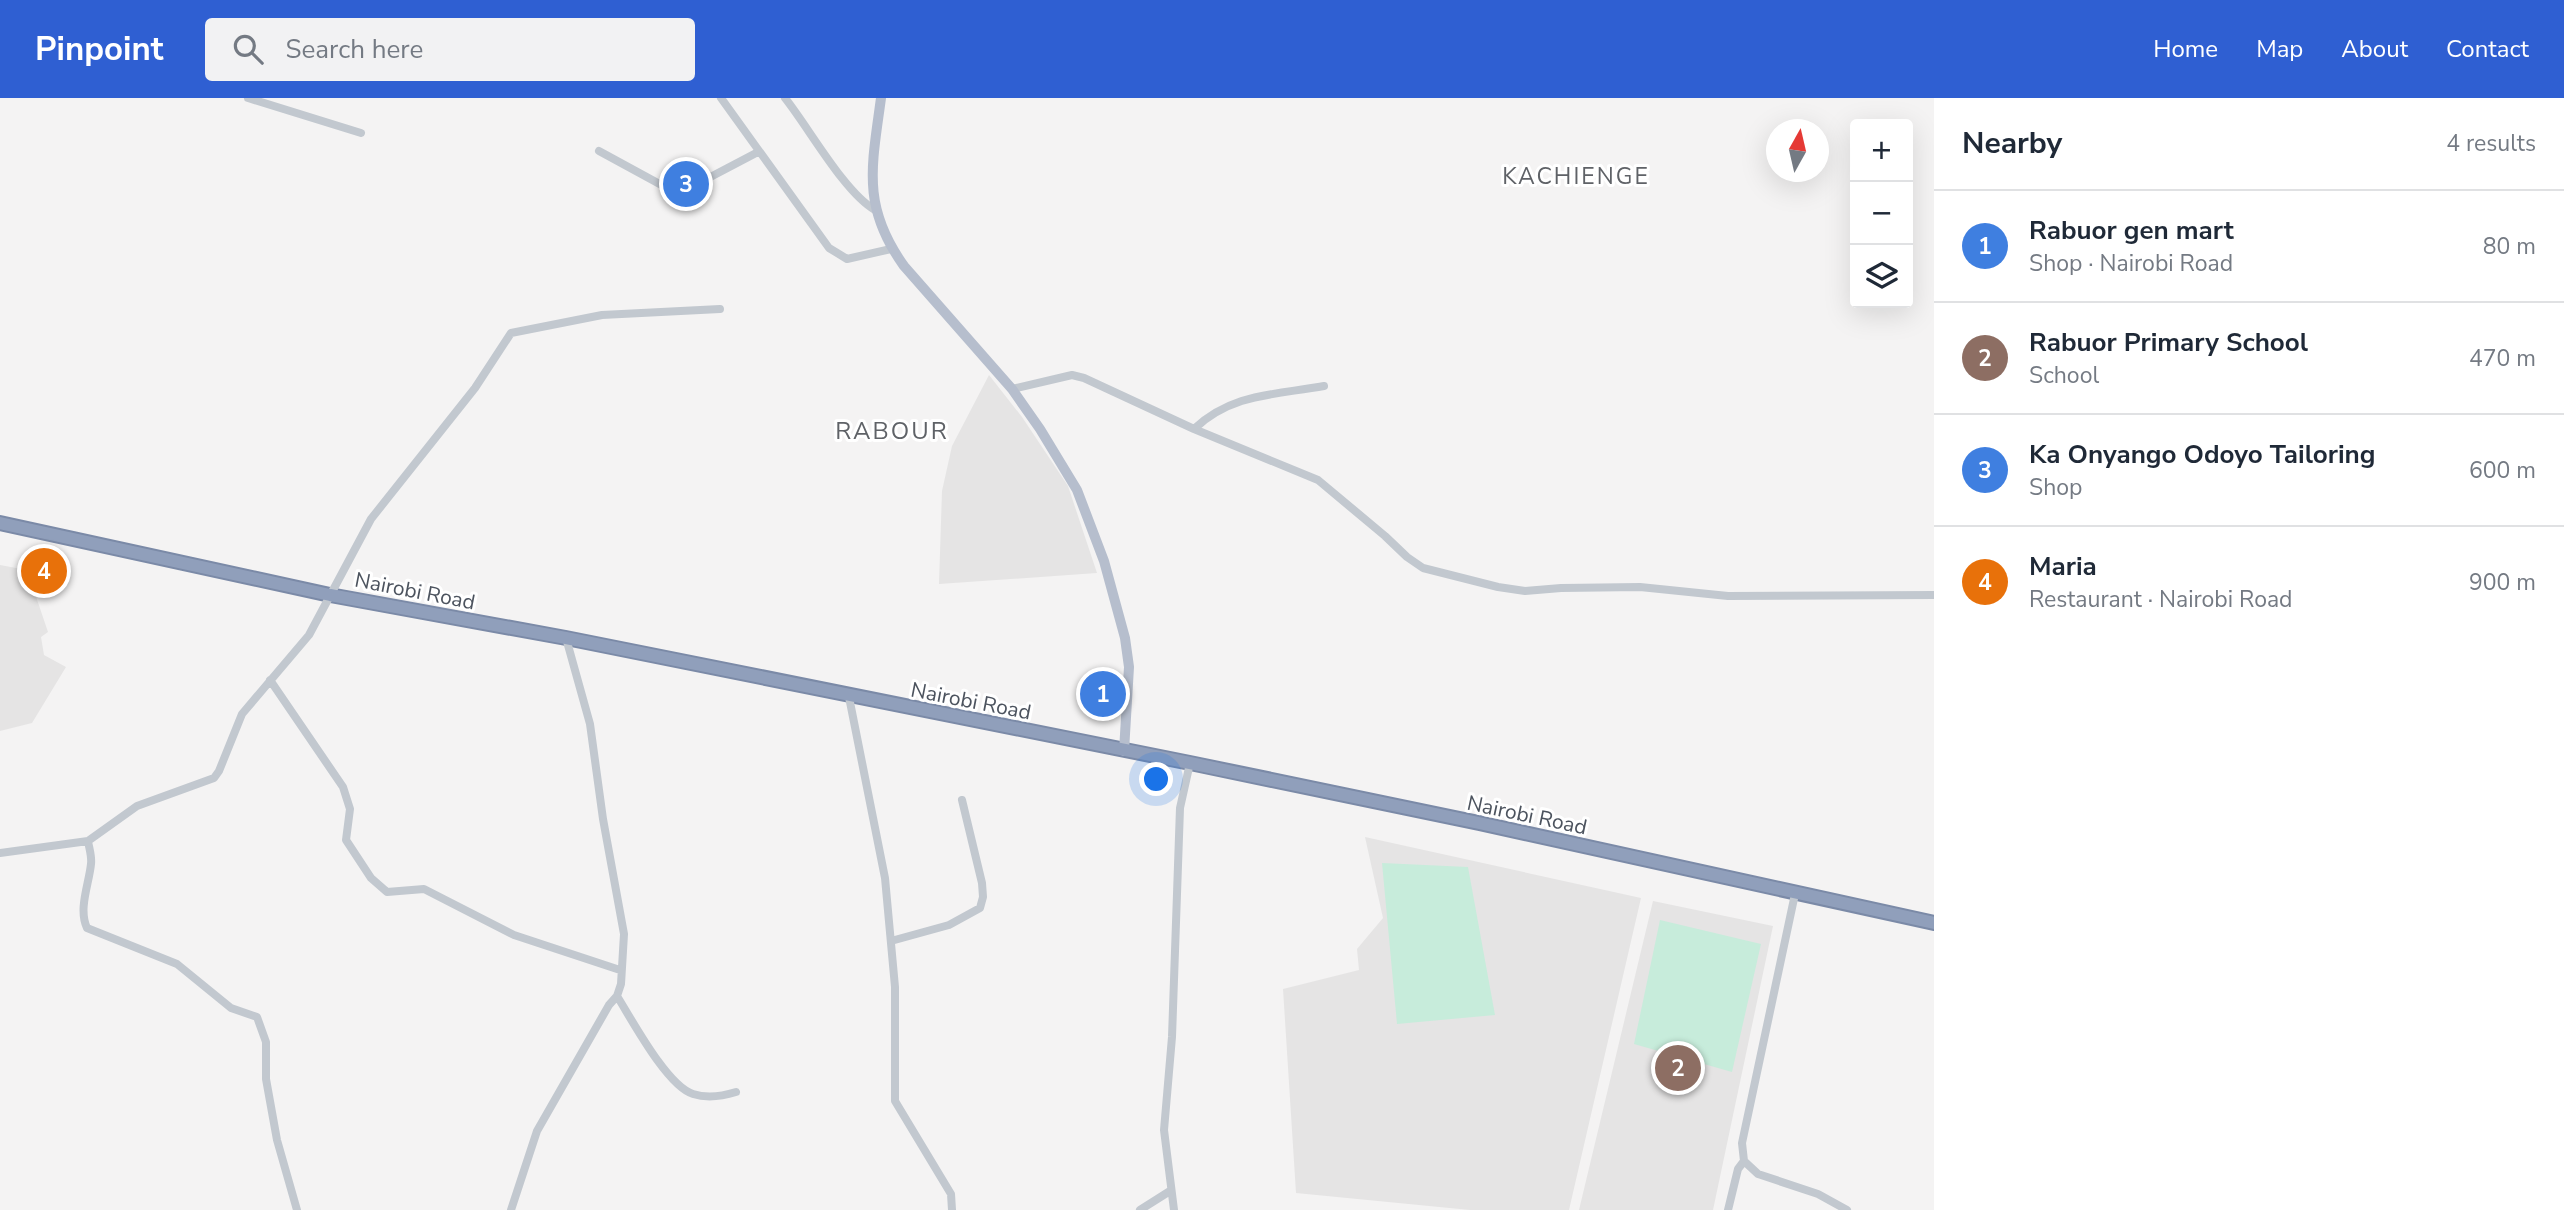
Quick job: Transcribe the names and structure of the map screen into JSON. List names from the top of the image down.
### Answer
{
  "streets": {
    "highway": ["Nairobi Road"]
  },
  "districts": ["KACHIENGE", "RABOUR"],
  "north": "top",
  "page": {
    "header": "Pinpoint",
    "search": "Search here",
    "nav": [
      "Home",
      "Map",
      "About",
      "Contact"
    ],
    "heading": ["Nearby", "4 results"],
    "map_buttons": ["+", "−"],
    "pins": [
      "3",
      "4",
      "1",
      "2"
    ],
    "list": [
      {
        "mark": "1",
        "name": "Rabuor gen mart",
        "note": "Shop · Nairobi Road",
        "value": "80 m"
      },
      {
        "mark": "2",
        "name": "Rabuor Primary School",
        "note": "School",
        "value": "470 m"
      },
      {
        "mark": "3",
        "name": "Ka Onyango Odoyo Tailoring",
        "note": "Shop",
        "value": "600 m"
      },
      {
        "mark": "4",
        "name": "Maria",
        "note": "Restaurant · Nairobi Road",
        "value": "900 m"
      }
    ]
  }
}
